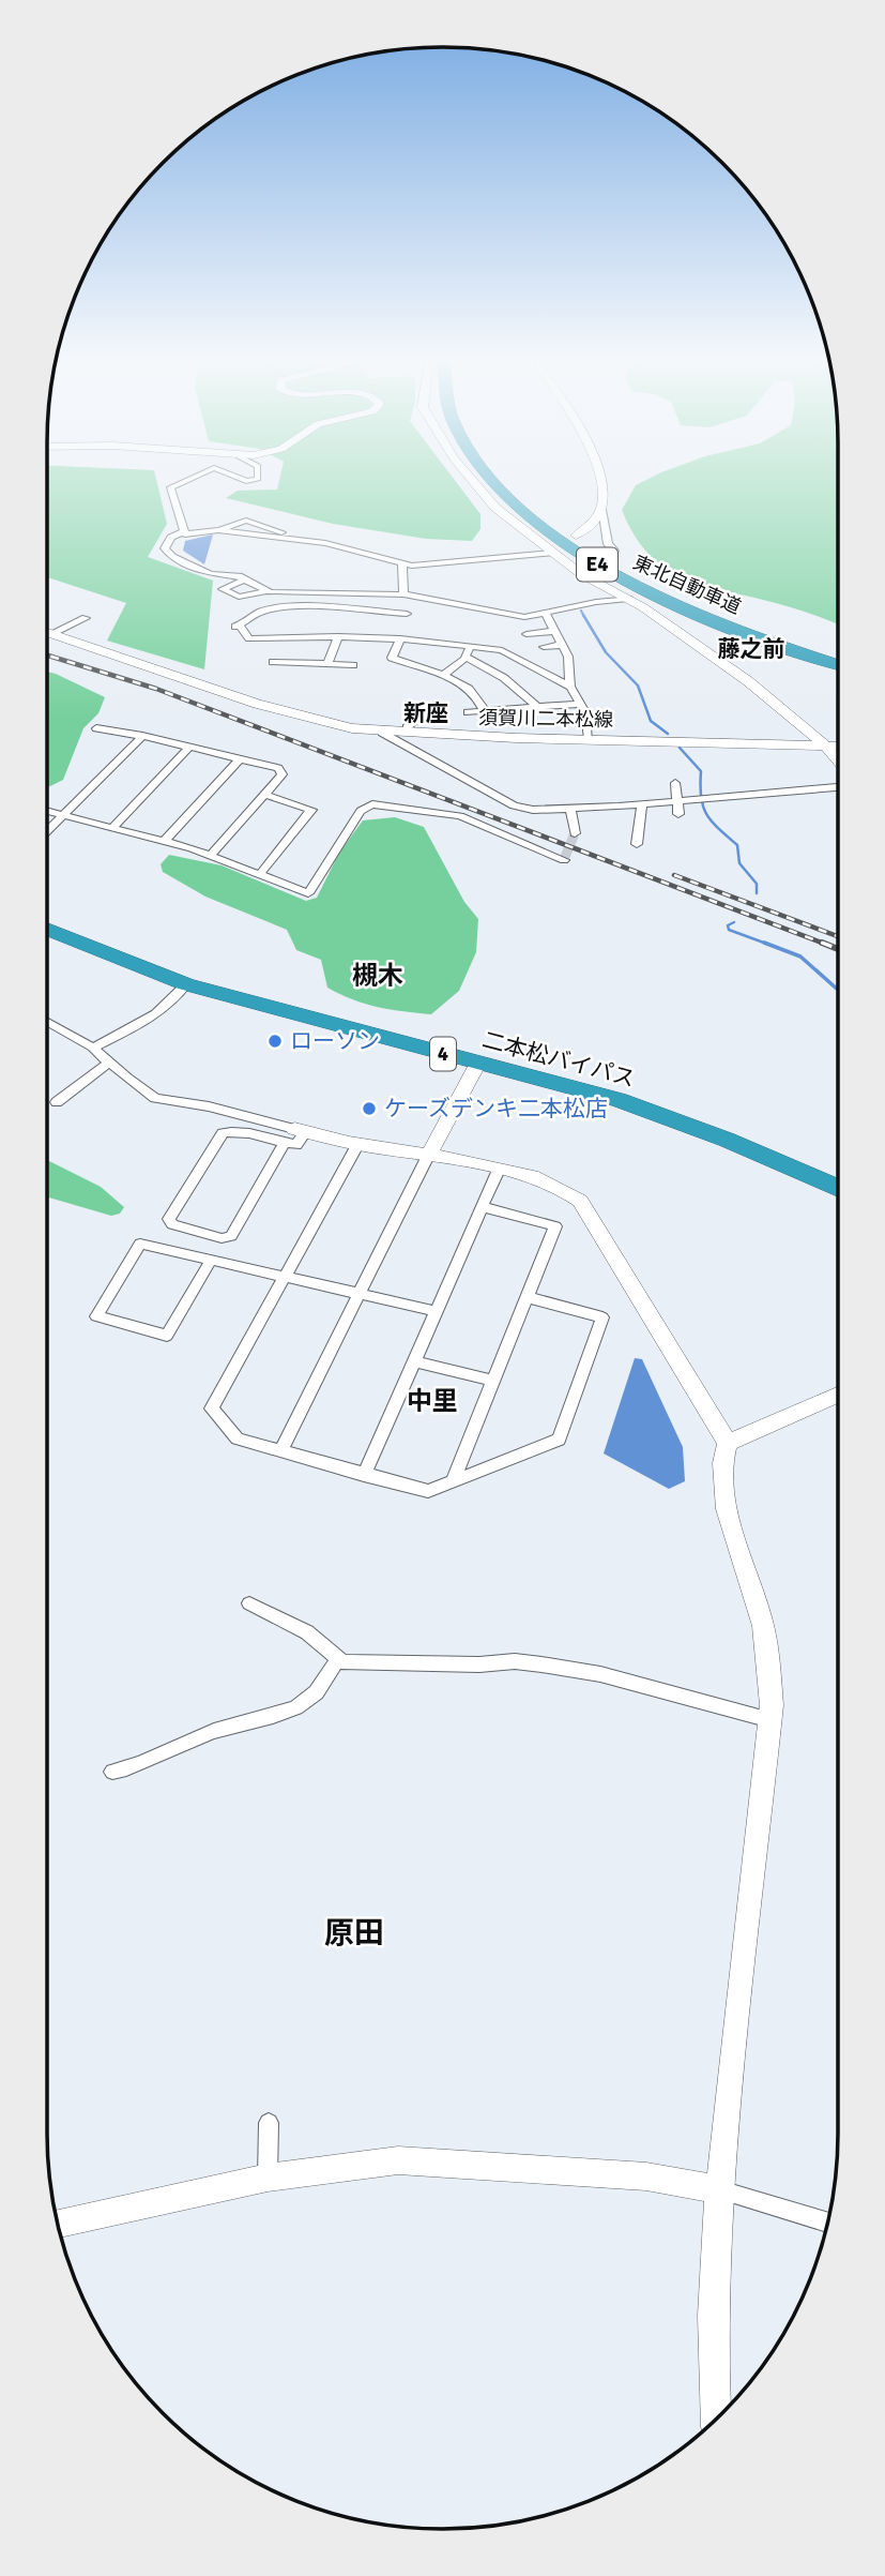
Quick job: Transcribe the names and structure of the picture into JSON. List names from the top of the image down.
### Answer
{
  "streets": {
    "highway": [
      "E4",
      "東北自動車道",
      "4",
      "二本松バイパス"
    ],
    "street": ["須賀川二本松線"]
  },
  "districts": [
    "藤之前",
    "新座",
    "槻木",
    "中里",
    "原田"
  ],
  "places": ["ローソン", "ケーズデンキ二本松店"]
}
